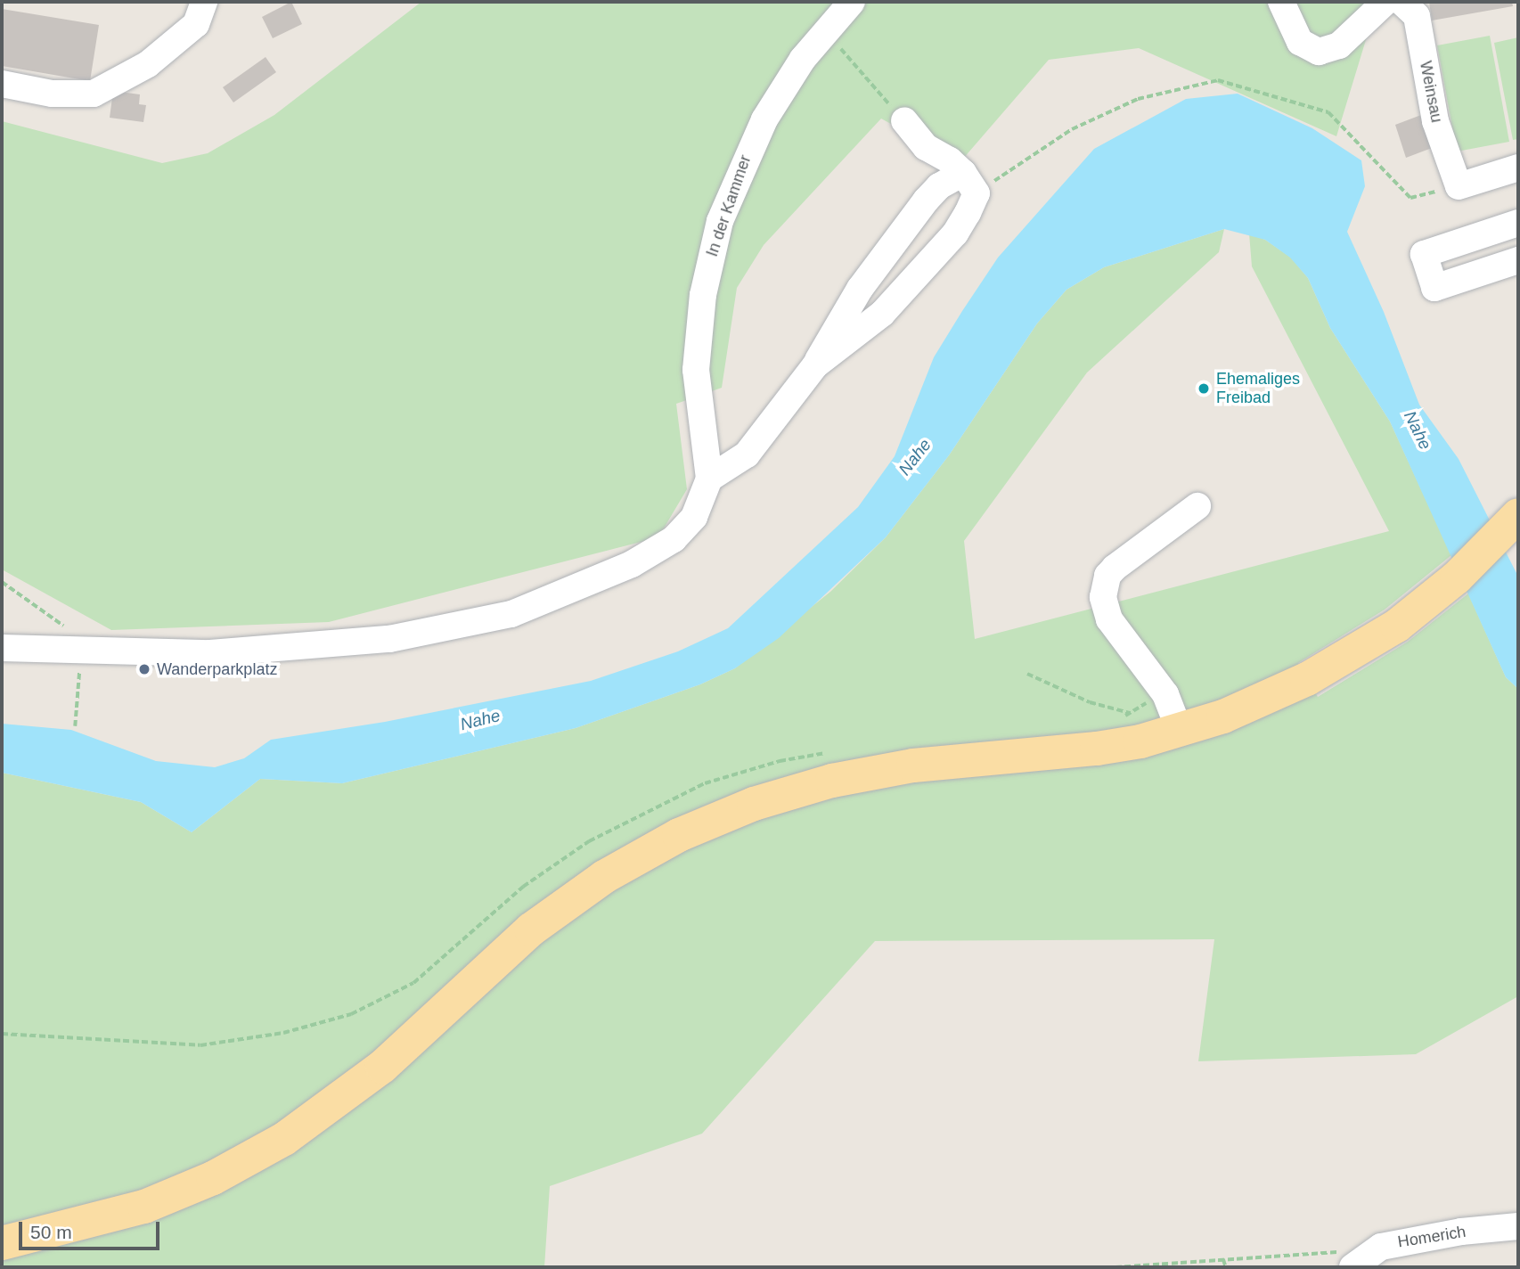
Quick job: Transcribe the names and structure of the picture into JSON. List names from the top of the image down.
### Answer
{
  "streets": {
    "street": ["Weinsau", "In der Kammer", "Homerich"]
  },
  "water": ["Nahe"],
  "places": ["Ehemaliges Freibad", "Wanderparkplatz"],
  "scale_bar": "50 m"
}
